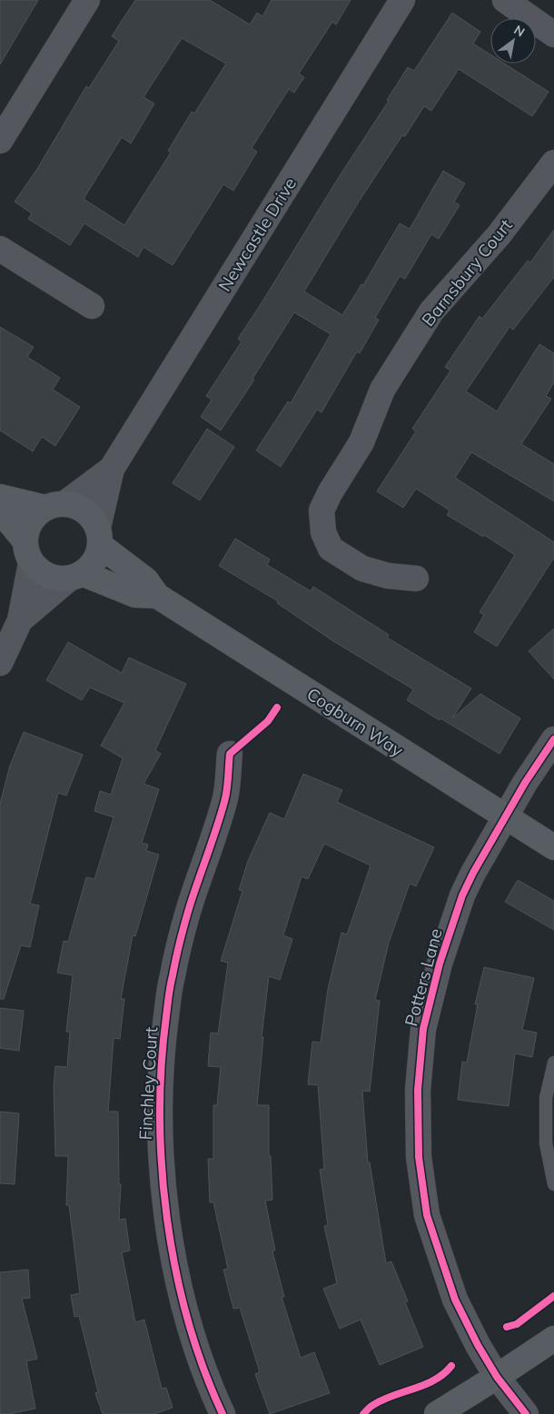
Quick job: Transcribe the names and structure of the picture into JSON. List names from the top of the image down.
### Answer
{
  "streets": {
    "street": [
      "Newcastle Drive",
      "Barnsbury Court",
      "Cogburn Way",
      "Potters Lane",
      "Finchley Court"
    ]
  },
  "crossings": [
    ["Newcastle Drive", "Cogburn Way"],
    ["Cogburn Way", "Potters Lane"]
  ],
  "north": "top right"
}
